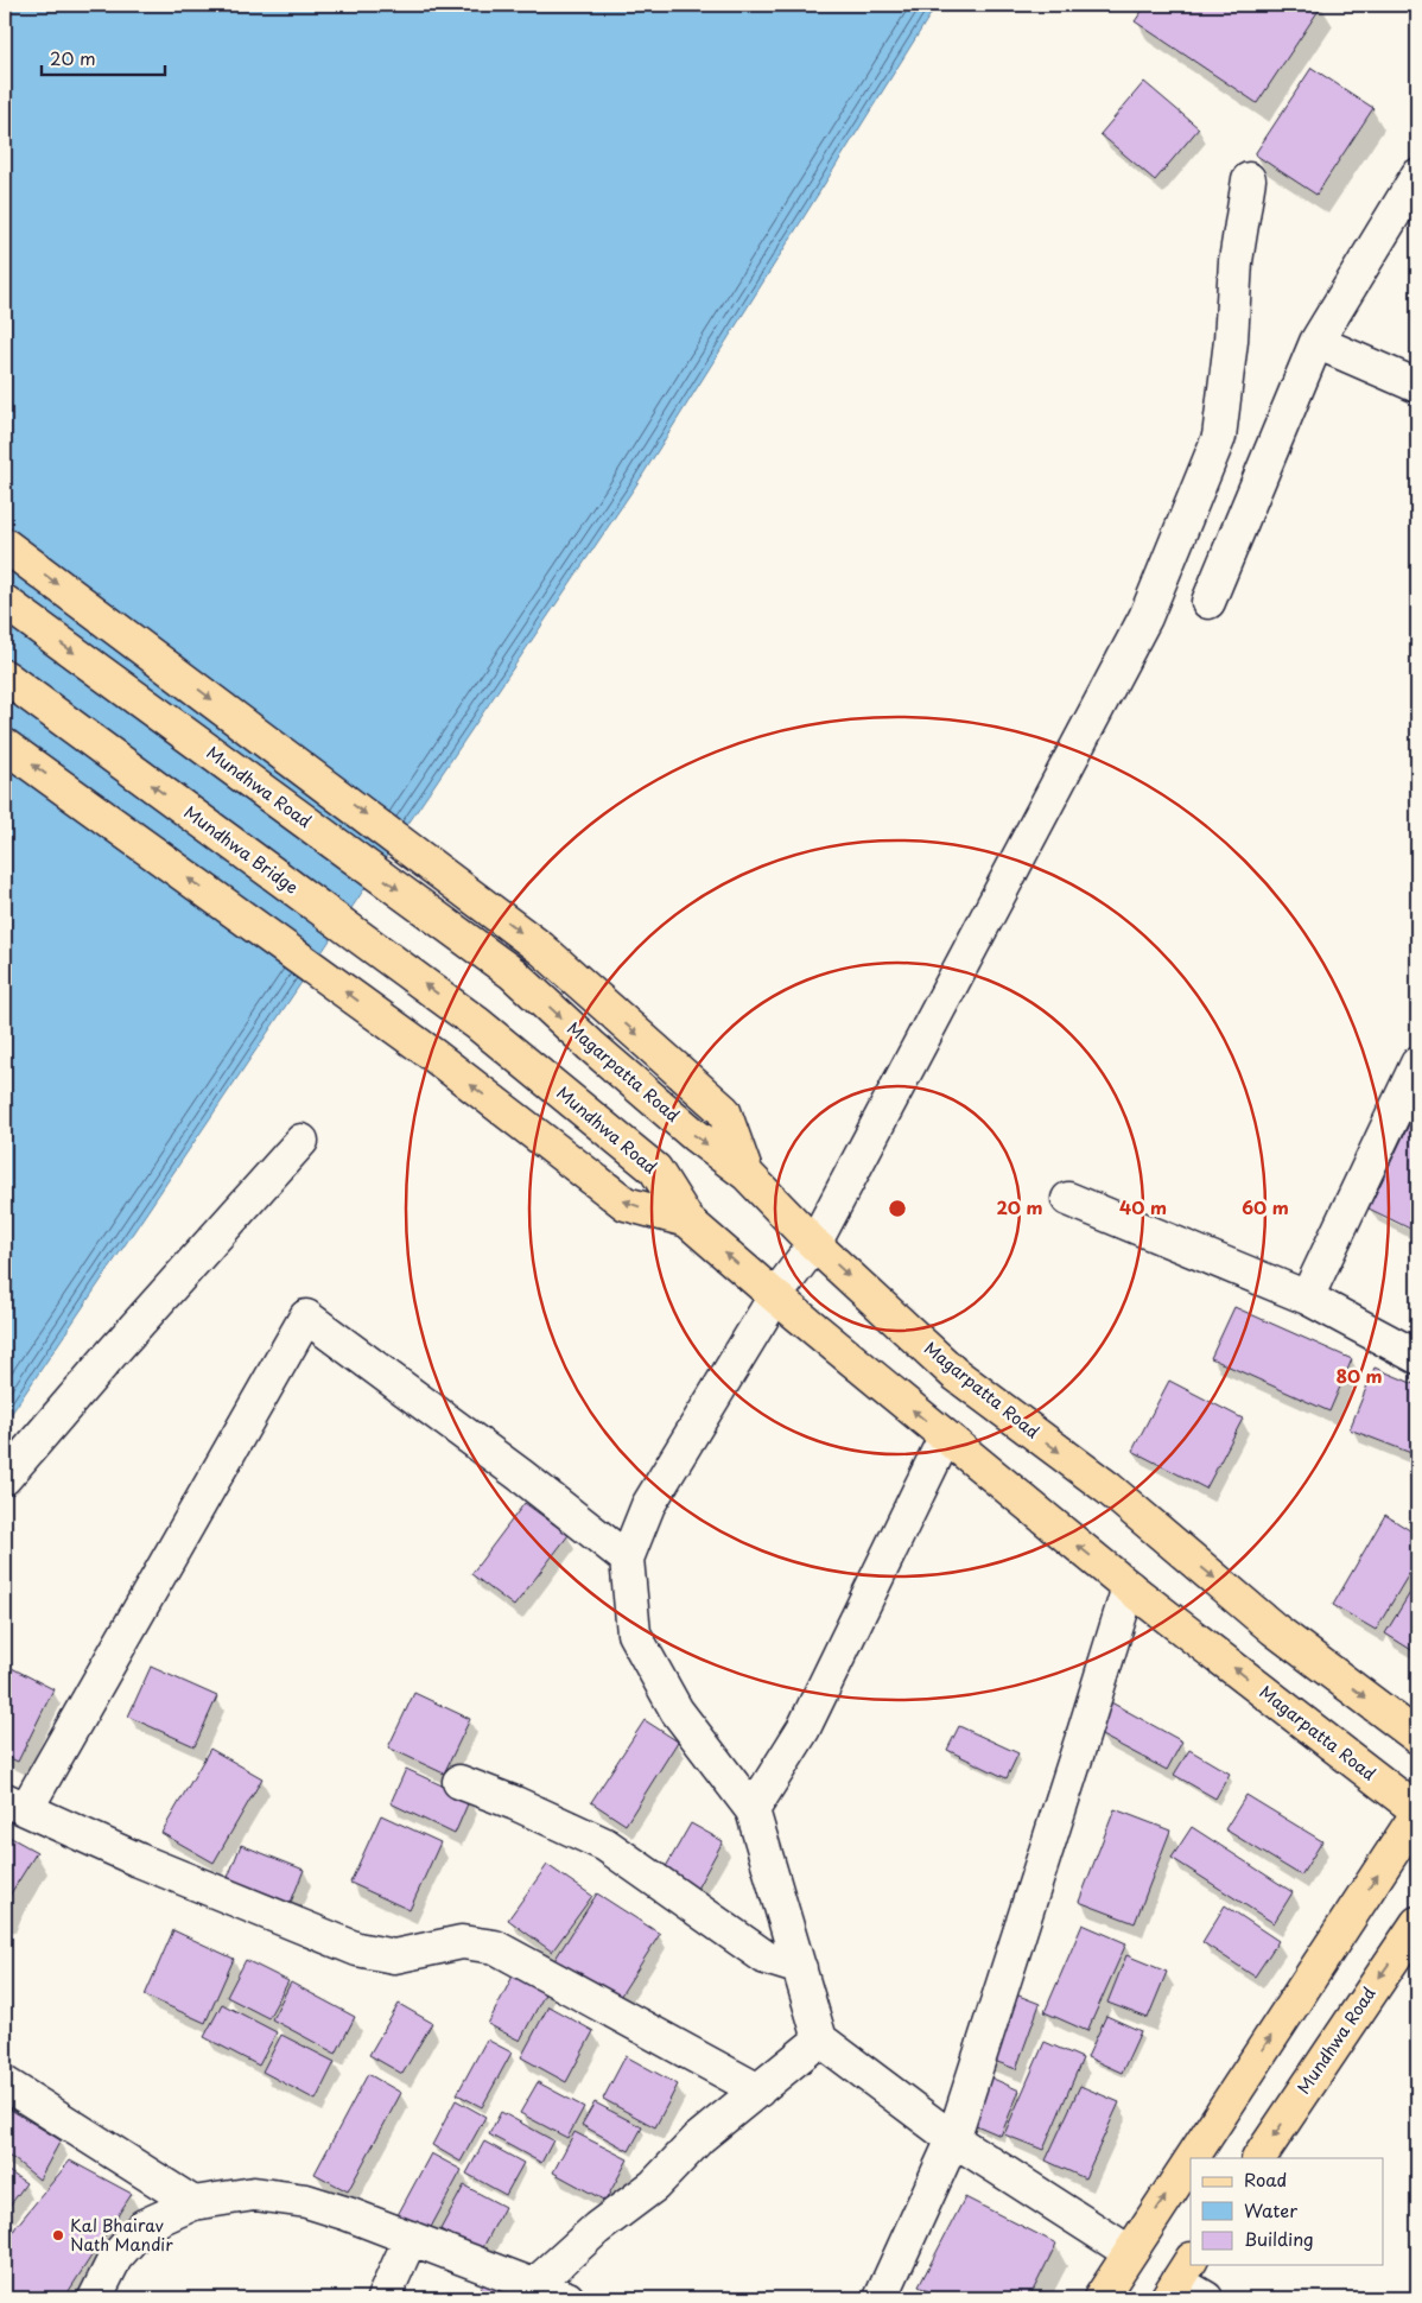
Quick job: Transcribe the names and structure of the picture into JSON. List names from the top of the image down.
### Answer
{
  "streets": {
    "main road": ["Mundhwa Road", "Mundhwa Bridge", "Magarpatta Road"]
  },
  "crossings": [
    ["Mundhwa Road", "Mundhwa Bridge"],
    ["Mundhwa Road", "Magarpatta Road"]
  ],
  "places": ["Kal Bhairav Nath Mandir"],
  "legend": ["Road", "Water", "Building"],
  "scale_bar": "20 m",
  "rings": [
    "20 m",
    "40 m",
    "60 m",
    "80 m"
  ]
}
